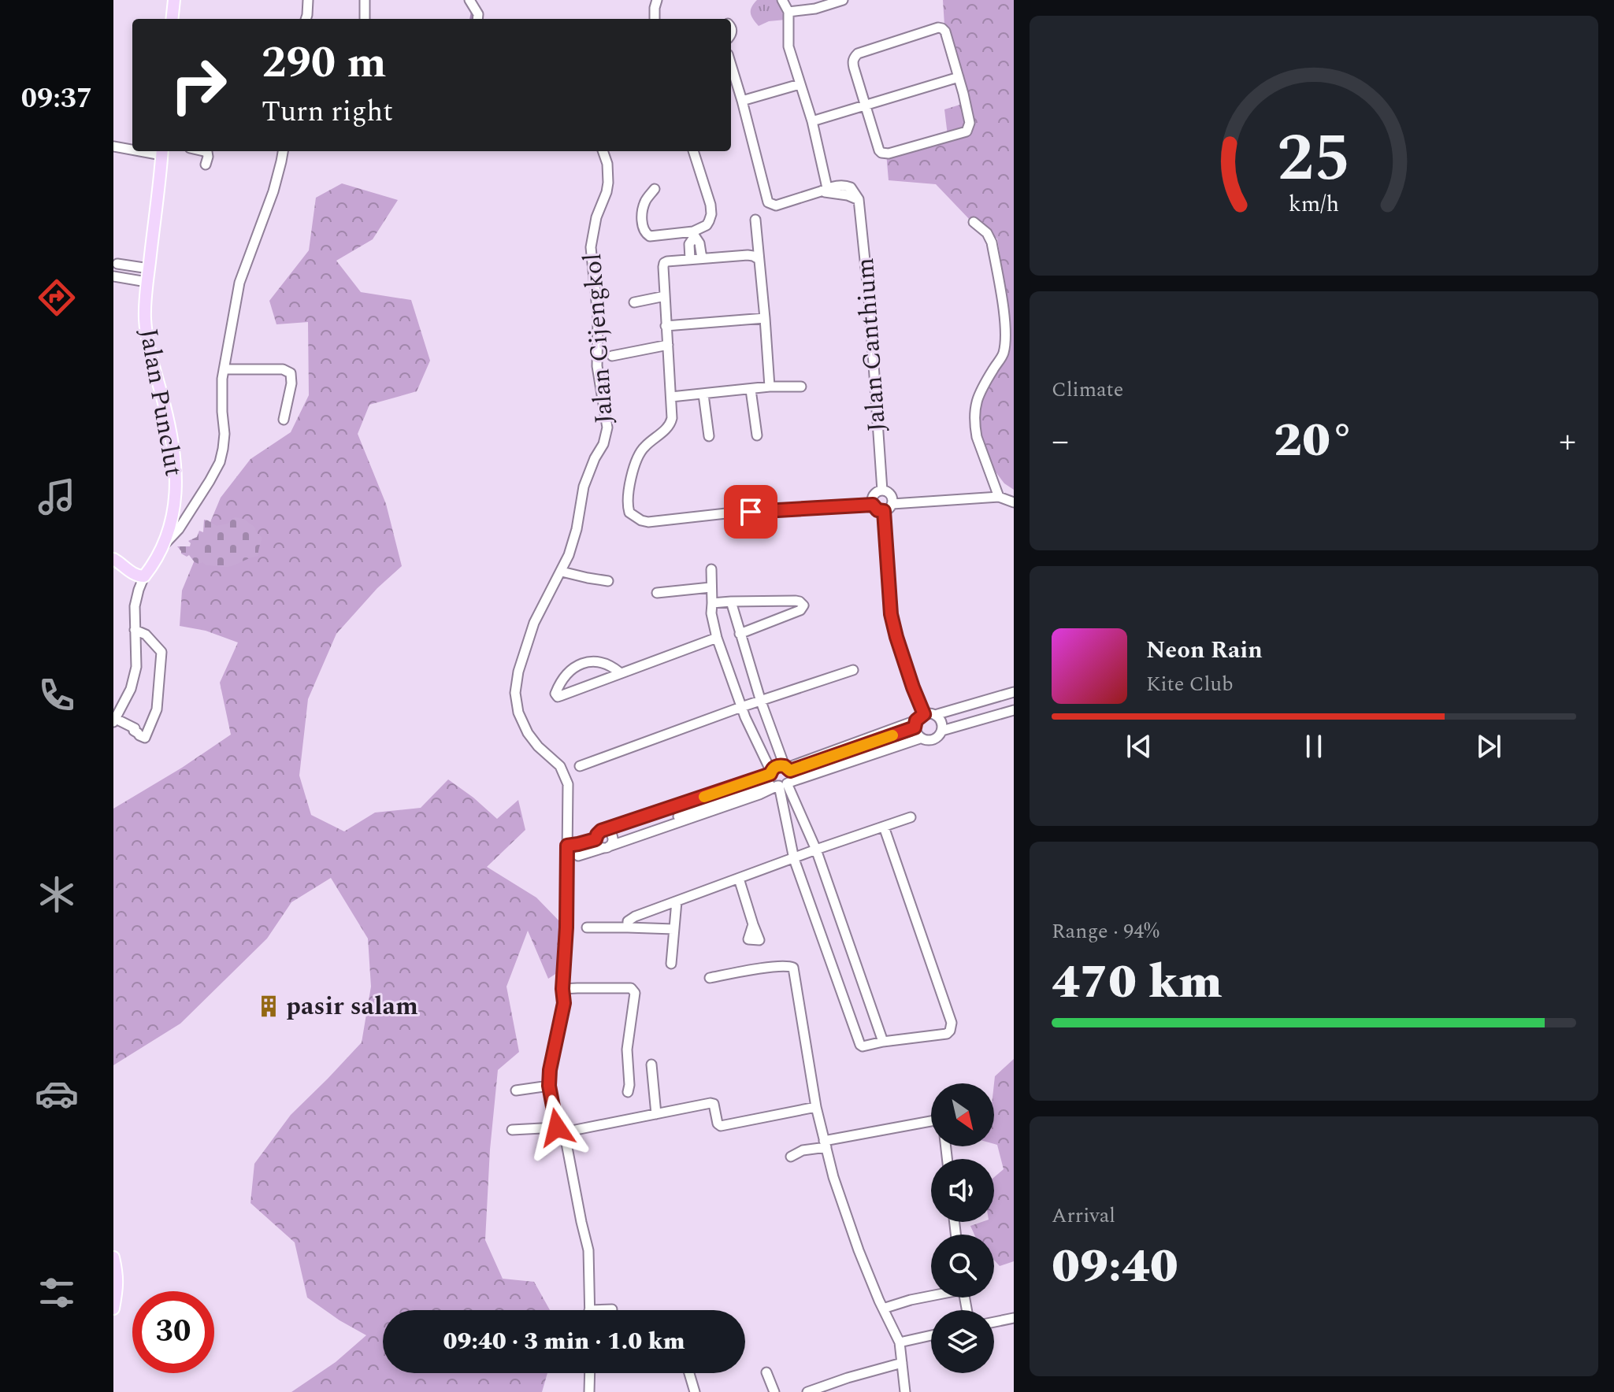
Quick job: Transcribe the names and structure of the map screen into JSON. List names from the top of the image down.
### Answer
{
  "streets": {
    "main road": ["Jalan Punclut"],
    "street": ["Jalan Cijengkol", "Jalan Canthium"]
  },
  "places": {
    "building": ["pasir salam"]
  },
  "north": "bottom right",
  "page": {
    "tabs": "09:37",
    "turn": ["290 m", "Turn right"],
    "tile": [
      "Climate",
      ["Range · 94%", "470 km"],
      ["Arrival", "09:40"]
    ],
    "heat": ["−", "20°", "+"],
    "song": ["Neon Rain", "Kite Club"],
    "limit": "30",
    "trip": "09:40 · 3 min · 1.0 km",
    "gauge": ["25", "km/h"]
  }
}
